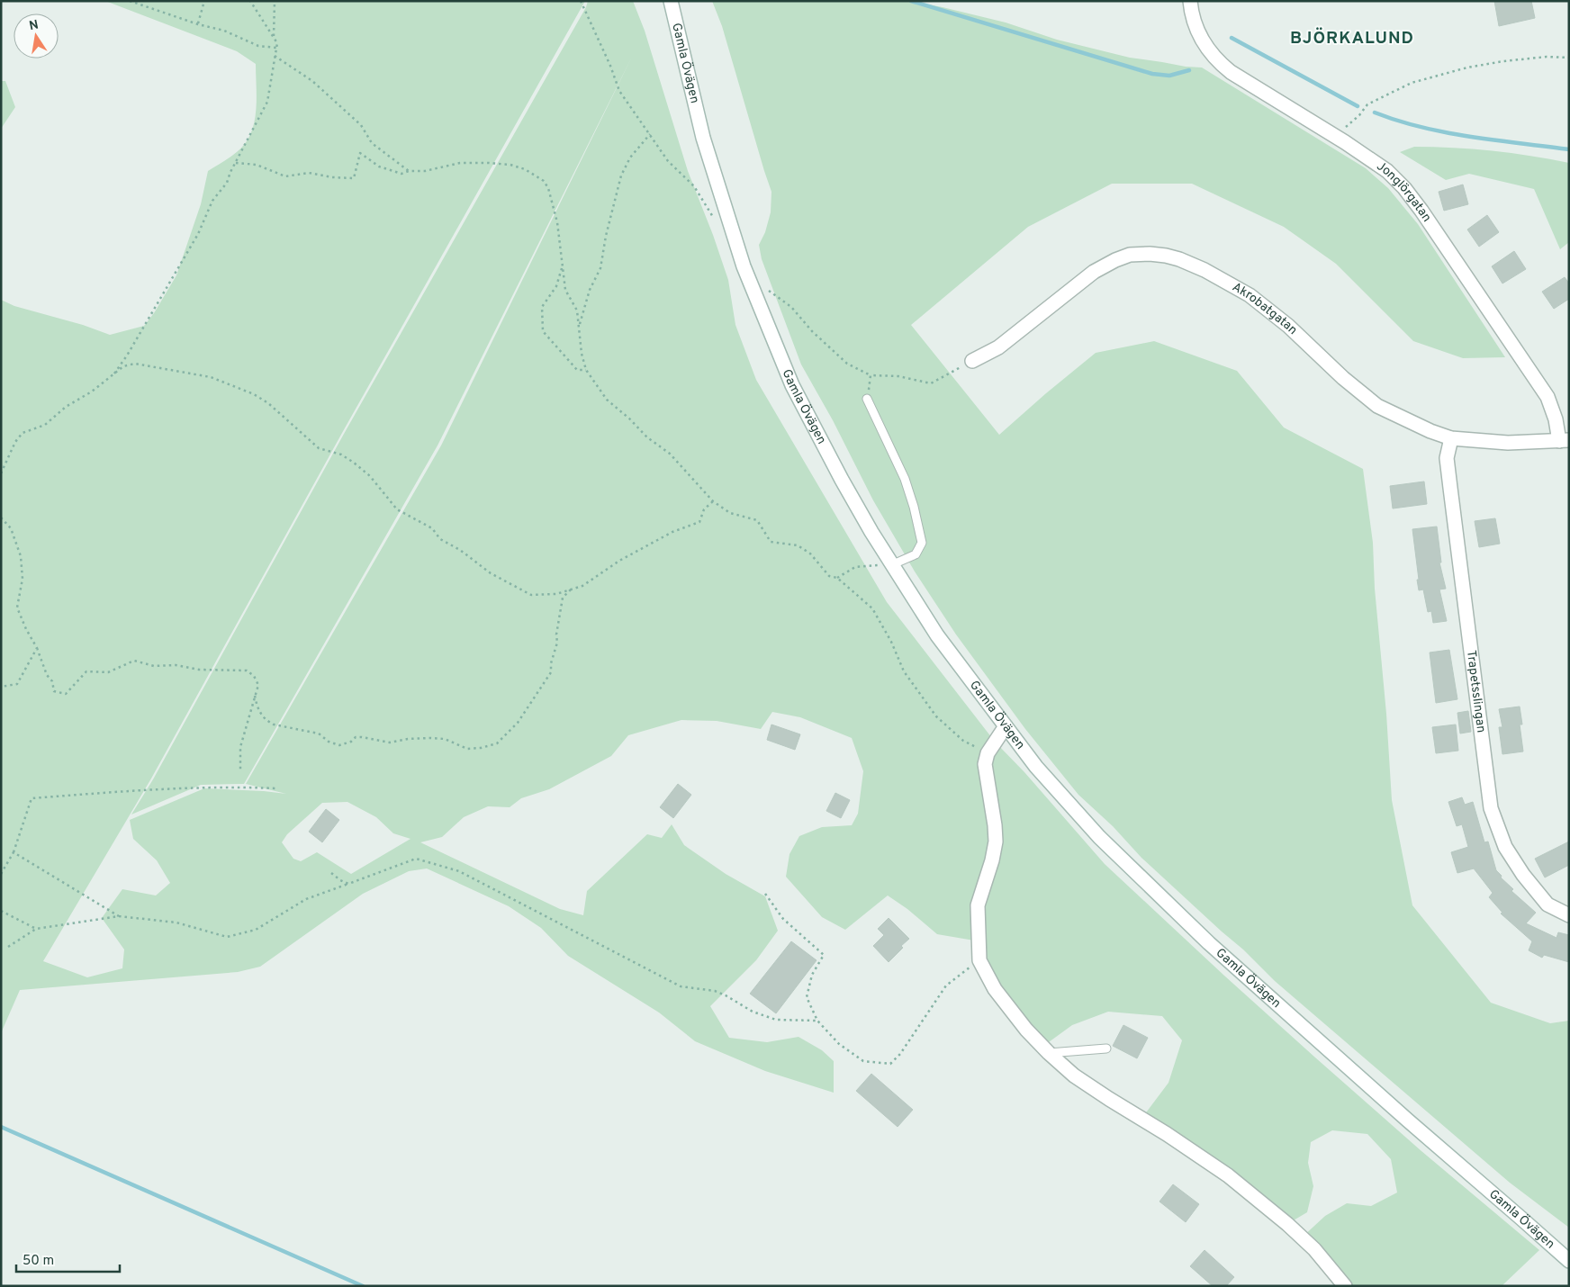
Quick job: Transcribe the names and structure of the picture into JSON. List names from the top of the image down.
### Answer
{
  "streets": {
    "street": [
      "Gamla Övägen",
      "Jonglörgatan",
      "Akrobatgatan",
      "Trapetsslingan"
    ]
  },
  "crossings": [
    ["Jonglörgatan", "Akrobatgatan"],
    ["Akrobatgatan", "Trapetsslingan"]
  ],
  "districts": ["BJÖRKALUND"],
  "scale_bar": "50 m",
  "north": "top"
}
